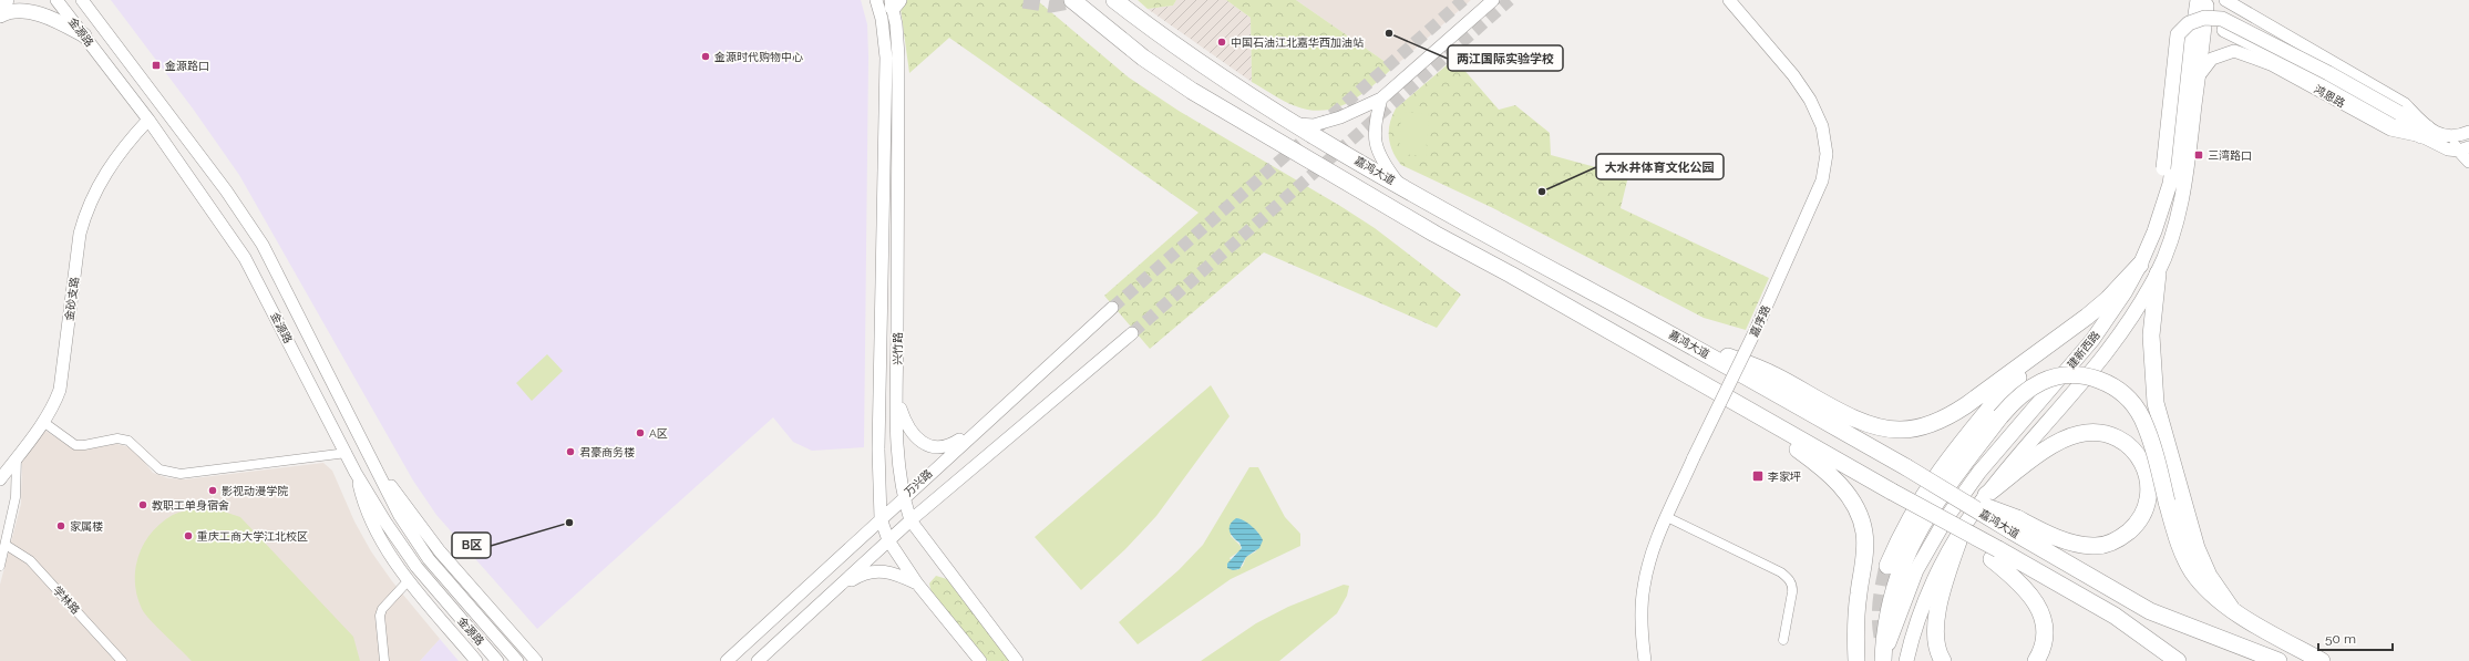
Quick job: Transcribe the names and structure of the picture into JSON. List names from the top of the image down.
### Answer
{
  "streets": {
    "highway": ["嘉鸿大道"],
    "main road": [
      "金源路",
      "鸿恩路",
      "金砂支路",
      "嘉序路",
      "兴竹路",
      "建新西路",
      "万兴路"
    ],
    "street": ["学林路"]
  },
  "crossings": [
    ["金源路", "金砂支路"],
    ["鸿恩路", "建新西路"],
    ["兴竹路", "万兴路"]
  ],
  "places": {
    "other": [
      "两江国际实验学校",
      "中国石油江北嘉华西加油站",
      "金源时代购物中心",
      "大水井体育文化公园",
      "A区",
      "君豪商务楼",
      "影视动漫学院",
      "教职工单身宿舍",
      "B区",
      "家属楼",
      "重庆工商大学江北校区"
    ],
    "transit": ["金源路口", "三湾路口", "李家坪"]
  },
  "scale_bar": "50 m"
}
